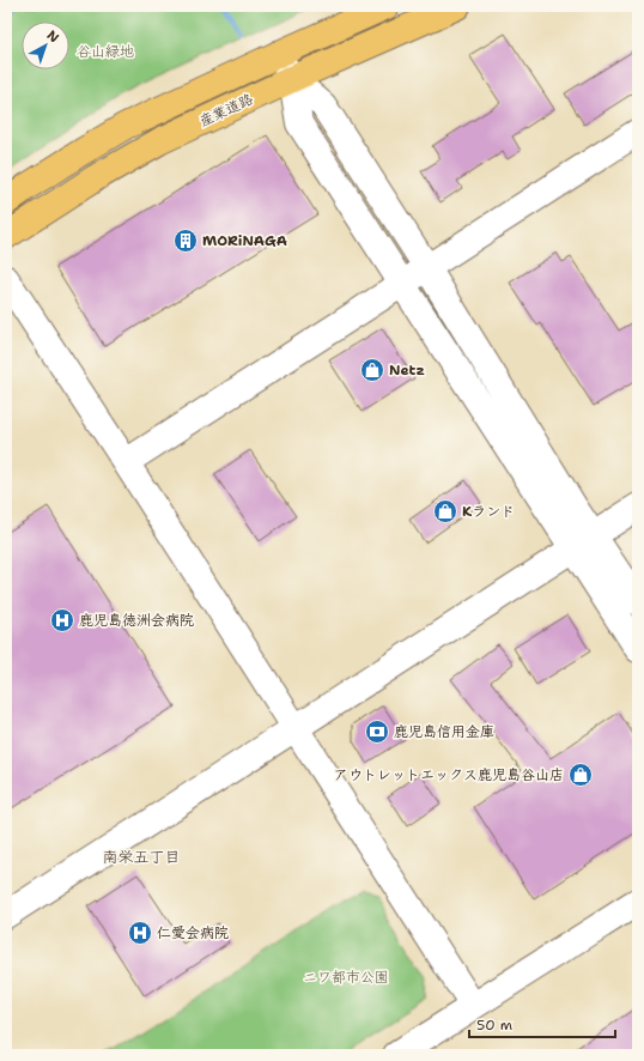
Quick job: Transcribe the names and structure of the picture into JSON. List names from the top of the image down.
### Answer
{
  "streets": {
    "main road": ["産業道路"]
  },
  "districts": ["南栄五丁目"],
  "parks": ["谷山緑地", "ニワ都市公園"],
  "places": {
    "building": ["MORiNAGA"],
    "shop": ["Netz", "Kランド", "アウトレットエックス鹿児島谷山店"],
    "hospital": ["鹿児島徳洲会病院", "仁愛会病院"],
    "bank": ["鹿児島信用金庫"]
  },
  "scale_bar": "50 m",
  "north": "top right"
}
